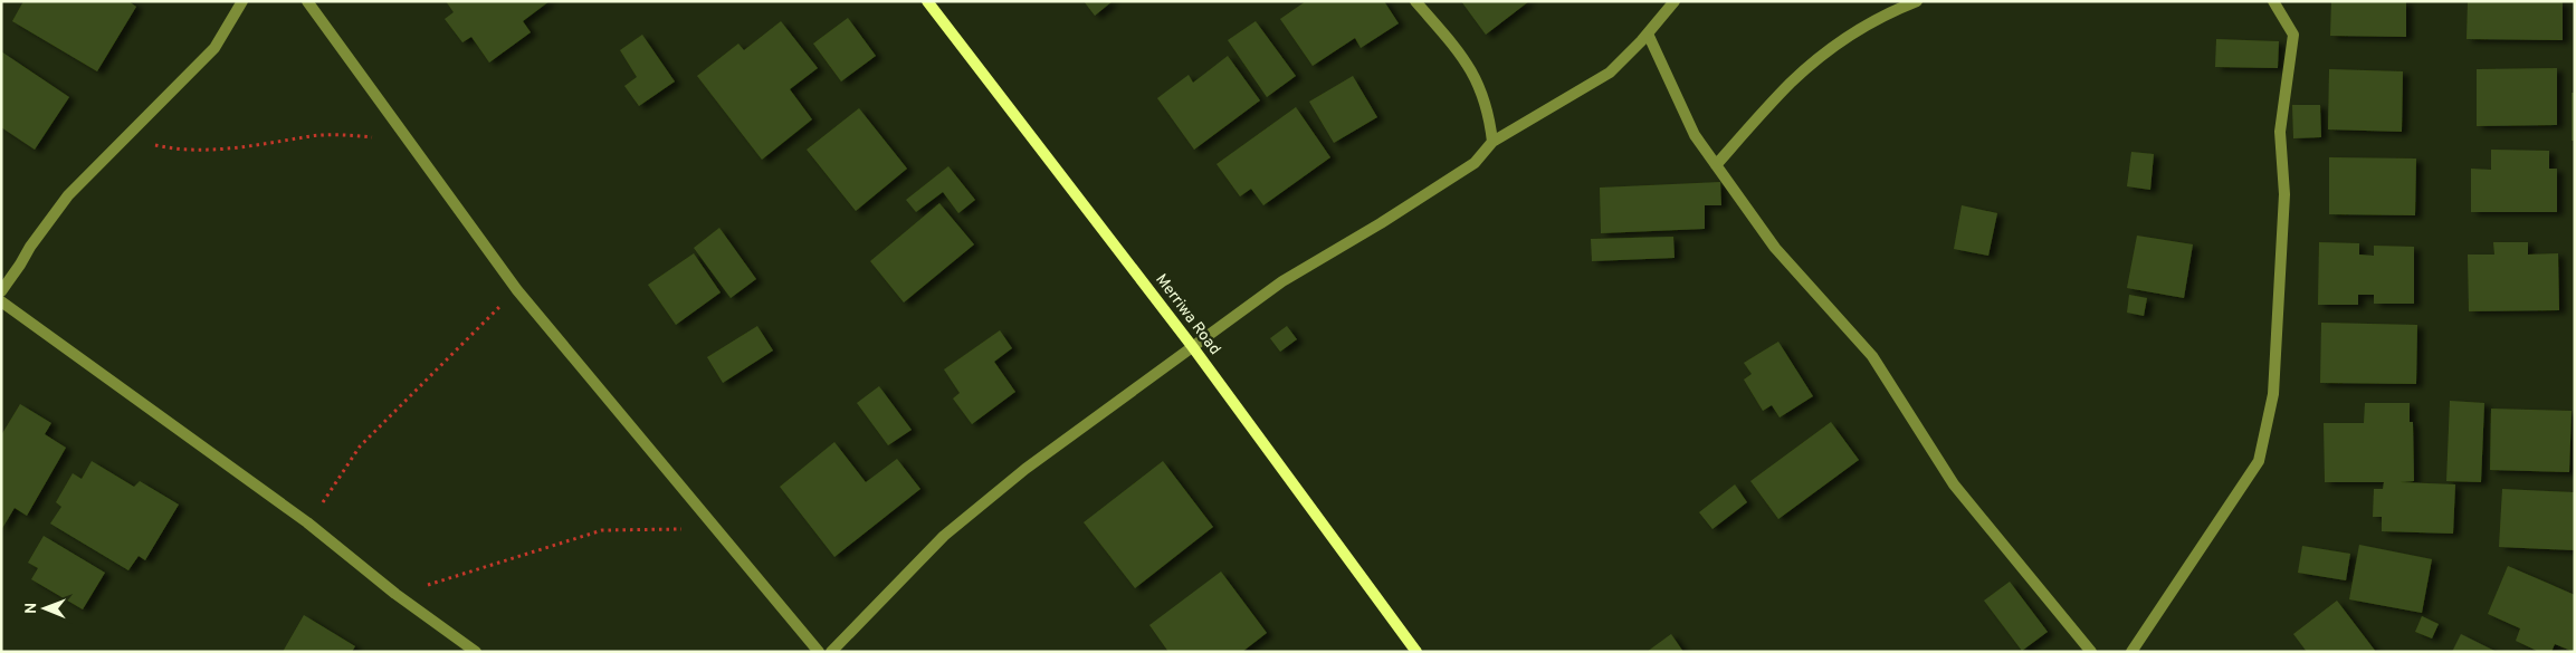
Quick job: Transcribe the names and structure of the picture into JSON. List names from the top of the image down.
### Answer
{
  "streets": {
    "street": ["Merriwa Road"]
  },
  "north": "left"
}
